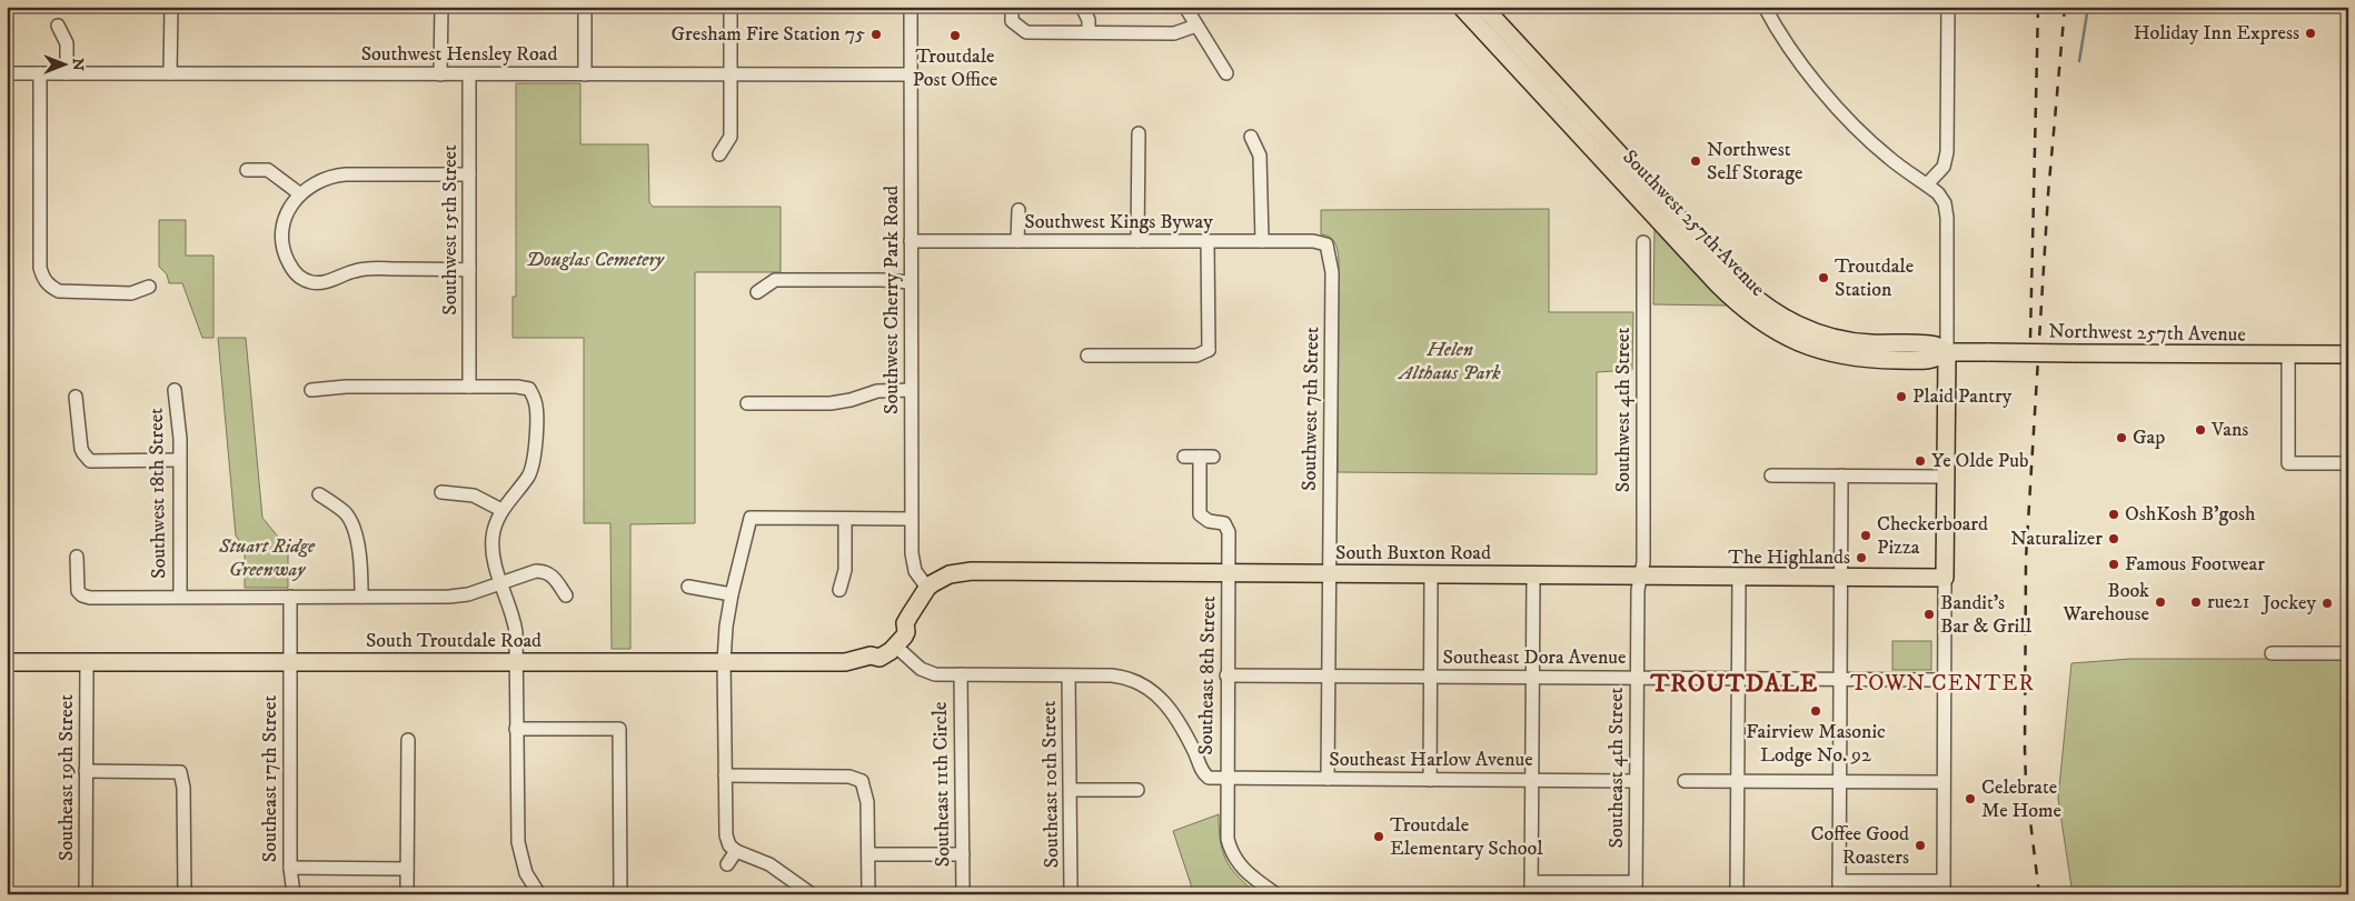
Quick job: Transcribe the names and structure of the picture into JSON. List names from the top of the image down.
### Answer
{
  "streets": {
    "main road": [
      "Southwest 257th Avenue",
      "Northwest 257th Avenue",
      "South Buxton Road",
      "South Troutdale Road"
    ],
    "street": [
      "Southwest Hensley Road",
      "Southwest Kings Byway",
      "Southwest 15th Street",
      "Southwest Cherry Park Road",
      "Southwest 7th Street",
      "Southwest 4th Street",
      "Southwest 18th Street",
      "Southeast Dora Avenue",
      "Southeast 8th Street",
      "Southeast Harlow Avenue",
      "Southeast 4th Street",
      "Southeast 19th Street",
      "Southeast 17th Street",
      "Southeast 11th Circle",
      "Southeast 10th Street"
    ]
  },
  "crossings": [
    ["Southwest Hensley Road", "Southwest 15th Street"],
    ["Southwest Hensley Road", "Southwest Cherry Park Road"],
    ["Southwest Kings Byway", "Southwest Cherry Park Road"],
    ["Southwest Kings Byway", "Southwest 7th Street"],
    ["Southwest 257th Avenue", "Northwest 257th Avenue"],
    ["Southwest Cherry Park Road", "South Buxton Road"],
    ["Southwest 7th Street", "South Buxton Road"],
    ["Southwest 7th Street", "Southeast Dora Avenue"],
    ["Southwest 7th Street", "Southeast Harlow Avenue"],
    ["Southwest 4th Street", "South Buxton Road"],
    ["Southwest 4th Street", "Southeast 4th Street"],
    ["South Buxton Road", "South Troutdale Road"],
    ["South Buxton Road", "Southeast 8th Street"],
    ["South Buxton Road", "Southeast 4th Street"],
    ["South Troutdale Road", "Southeast 19th Street"],
    ["South Troutdale Road", "Southeast 17th Street"],
    ["Southeast Dora Avenue", "Southeast 8th Street"],
    ["Southeast Dora Avenue", "Southeast 4th Street"],
    ["Southeast 8th Street", "Southeast Harlow Avenue"],
    ["Southeast Harlow Avenue", "Southeast 4th Street"],
    ["Southeast Harlow Avenue", "Southeast 10th Street"]
  ],
  "districts": ["TROUTDALE", "TOWN CENTER"],
  "parks": ["Douglas Cemetery", "Helen Althaus Park", "Stuart Ridge Greenway"],
  "places": [
    "Holiday Inn Express",
    "Gresham Fire Station 75",
    "Troutdale Post Office",
    "Northwest Self Storage",
    "Troutdale Station",
    "Plaid Pantry",
    "Vans",
    "Gap",
    "Ye Olde Pub",
    "OshKosh B'gosh",
    "Checkerboard Pizza",
    "Naturalizer",
    "The Highlands",
    "Famous Footwear",
    "Book Warehouse",
    "rue21",
    "Jockey",
    "Bandit's Bar & Grill",
    "Fairview Masonic Lodge No. 92",
    "Celebrate Me Home",
    "Troutdale Elementary School",
    "Coffee Good Roasters"
  ],
  "north": "right"
}
